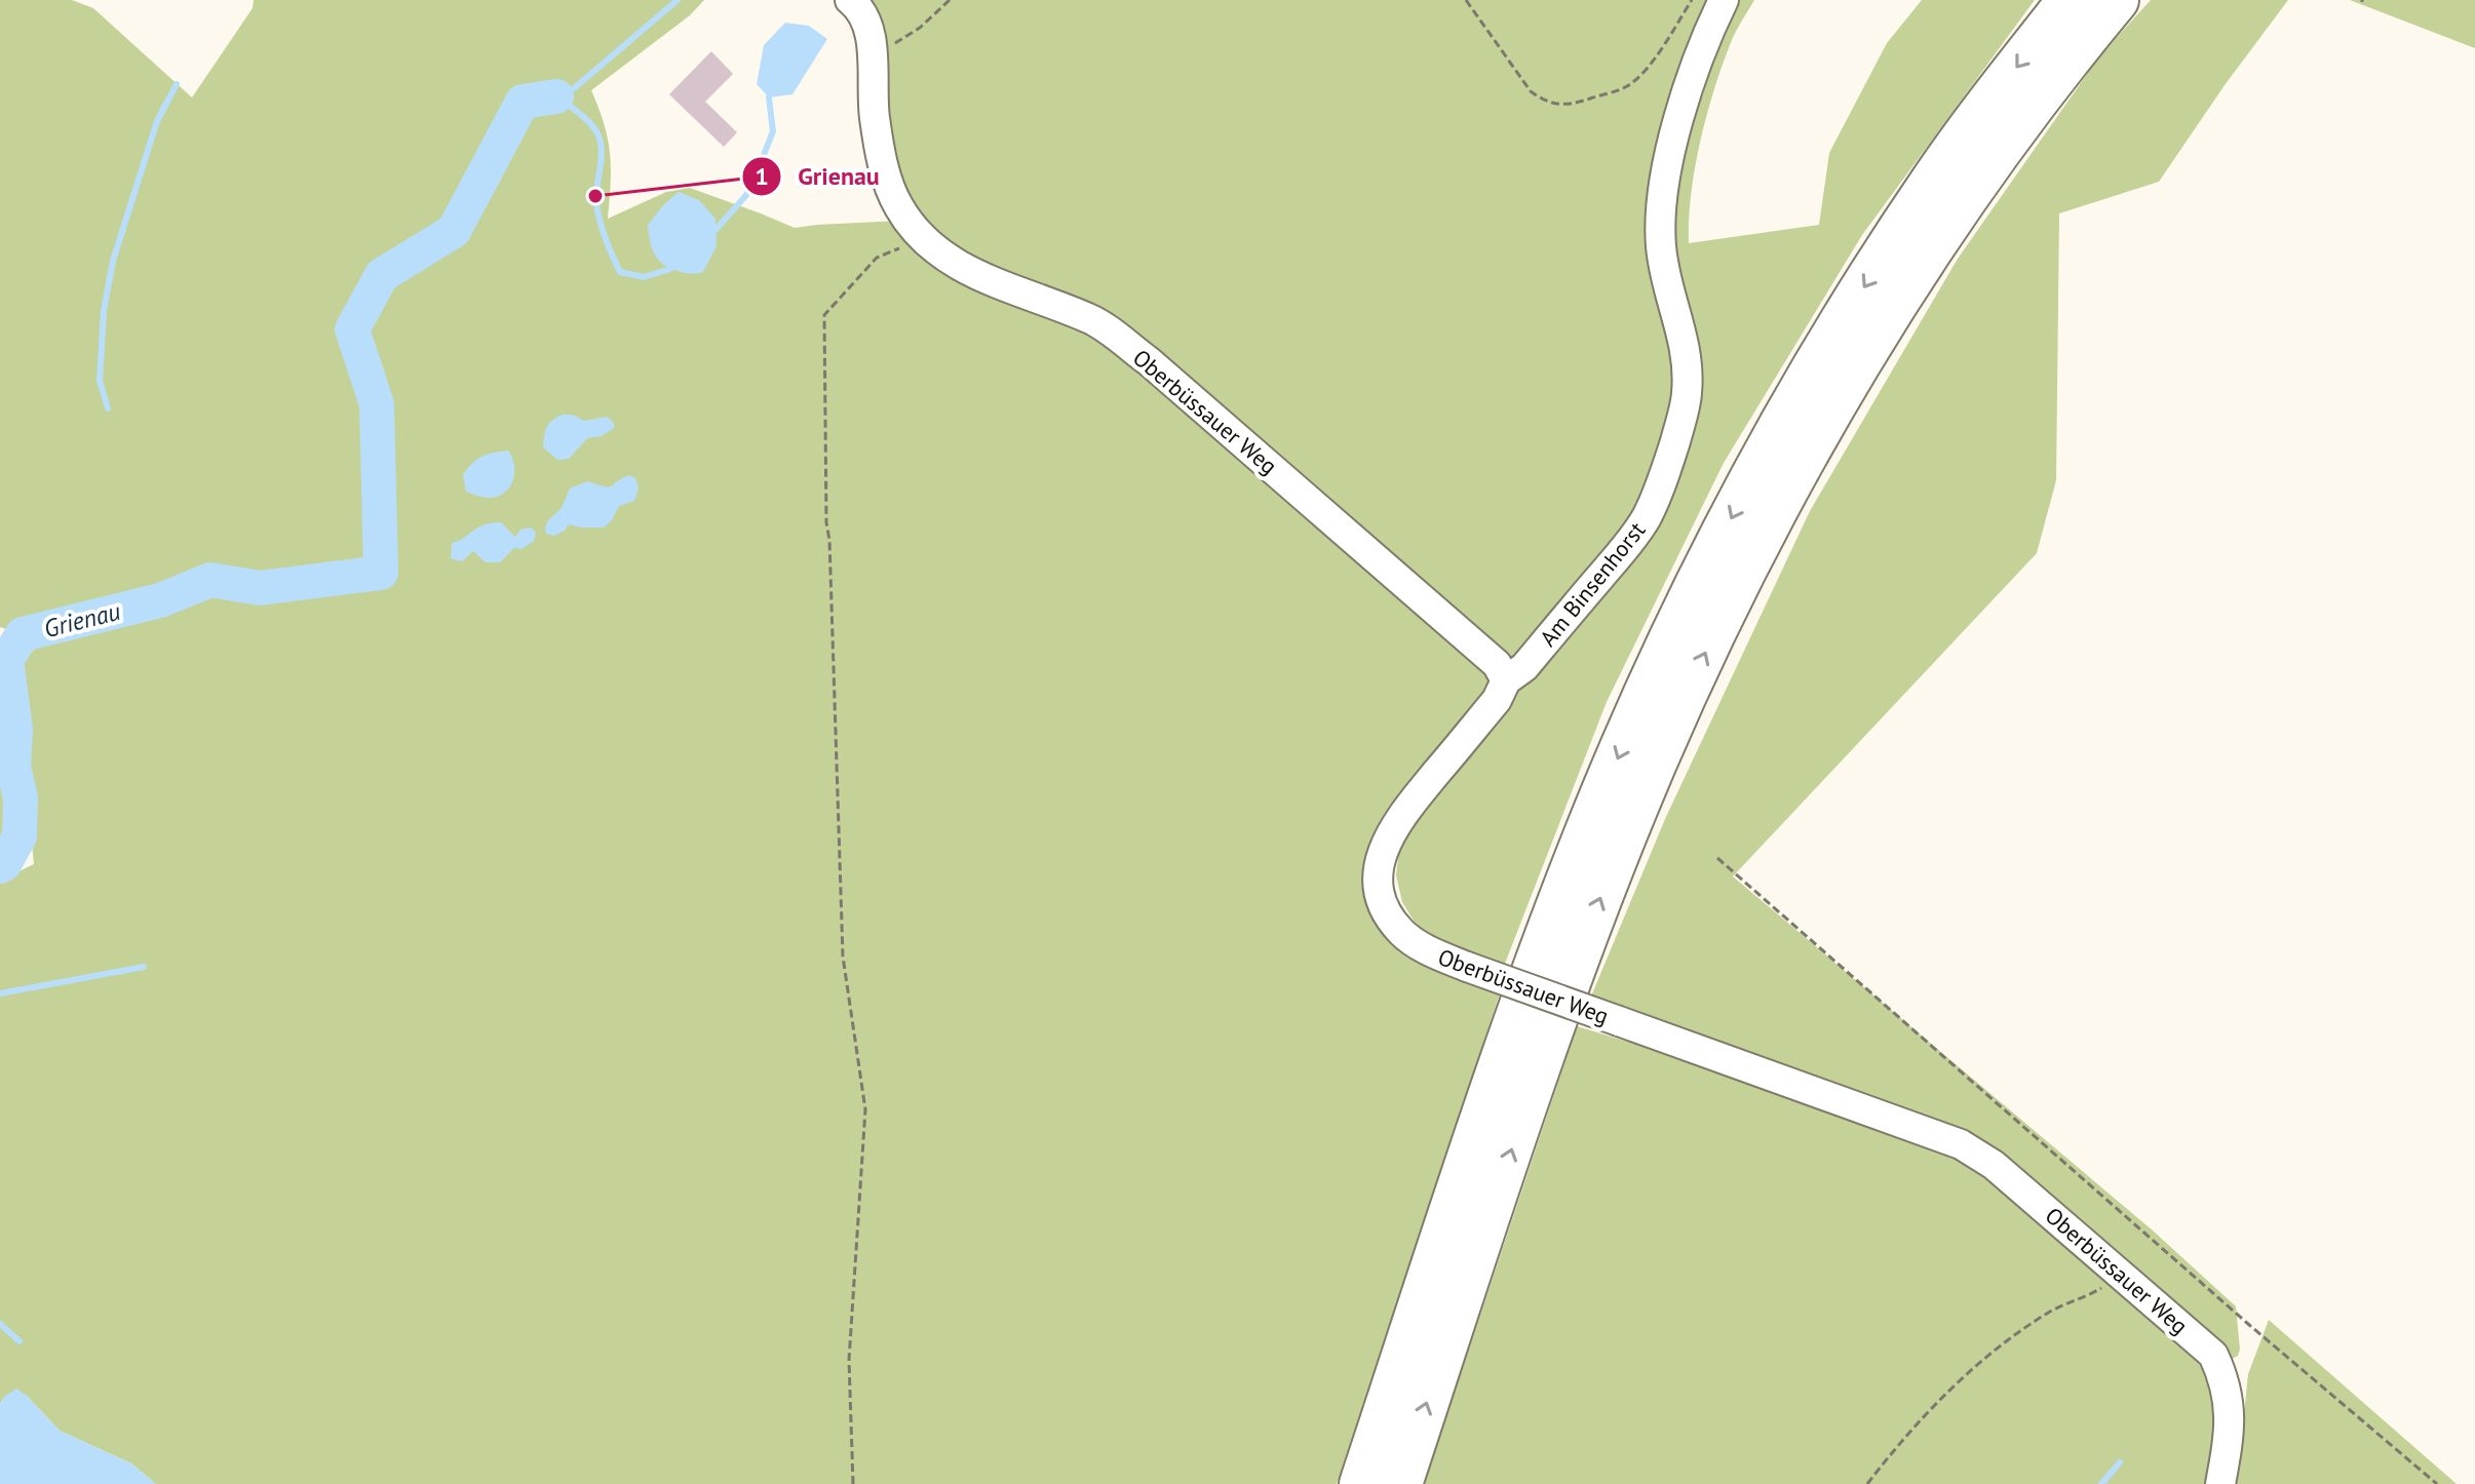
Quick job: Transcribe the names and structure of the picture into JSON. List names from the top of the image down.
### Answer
{
  "streets": {
    "street": ["Oberbüssauer Weg", "Am Binsenhorst"]
  },
  "crossings": [
    ["Oberbüssauer Weg", "Am Binsenhorst"]
  ],
  "water": ["Grienau"],
  "places": ["Grienau"]
}
